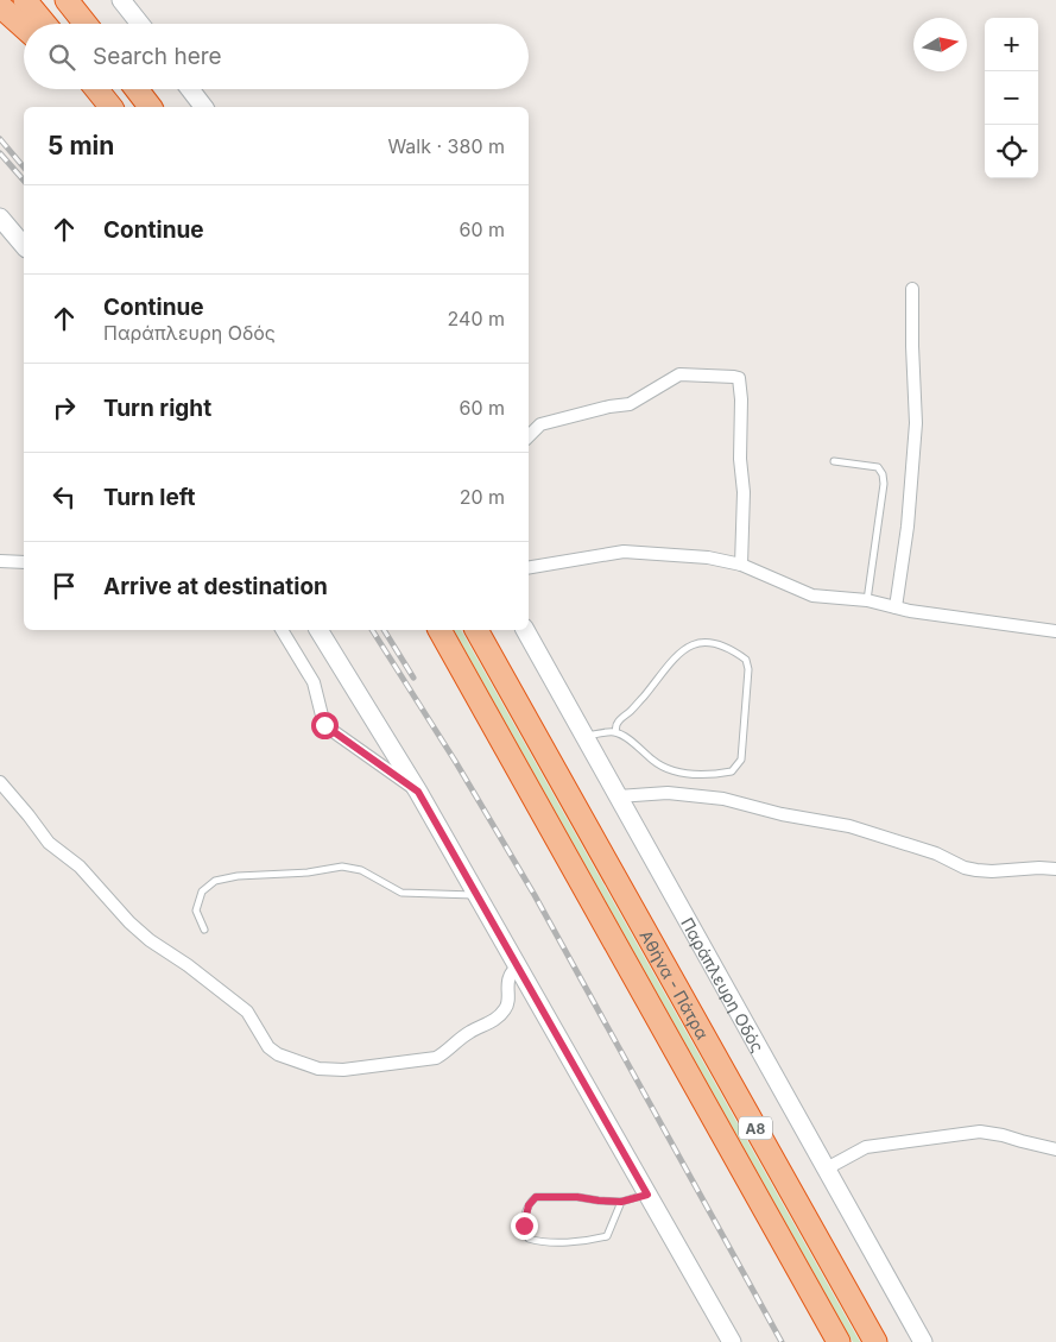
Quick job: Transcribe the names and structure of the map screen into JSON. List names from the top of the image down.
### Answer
{
  "streets": {
    "highway": ["Αθήνα - Πάτρα", "Α8"],
    "street": ["Παράπλευρη Οδός"]
  },
  "north": "right",
  "page": {
    "map_buttons": ["+", "−"],
    "search": "Search here",
    "heading": ["5 min", "Walk · 380 m"],
    "list": [
      ["Continue", "60 m"],
      ["Continue", "Παράπλευρη Οδός", "240 m"],
      ["Turn right", "60 m"],
      ["Turn left", "20 m"],
      "Arrive at destination"
    ]
  }
}
